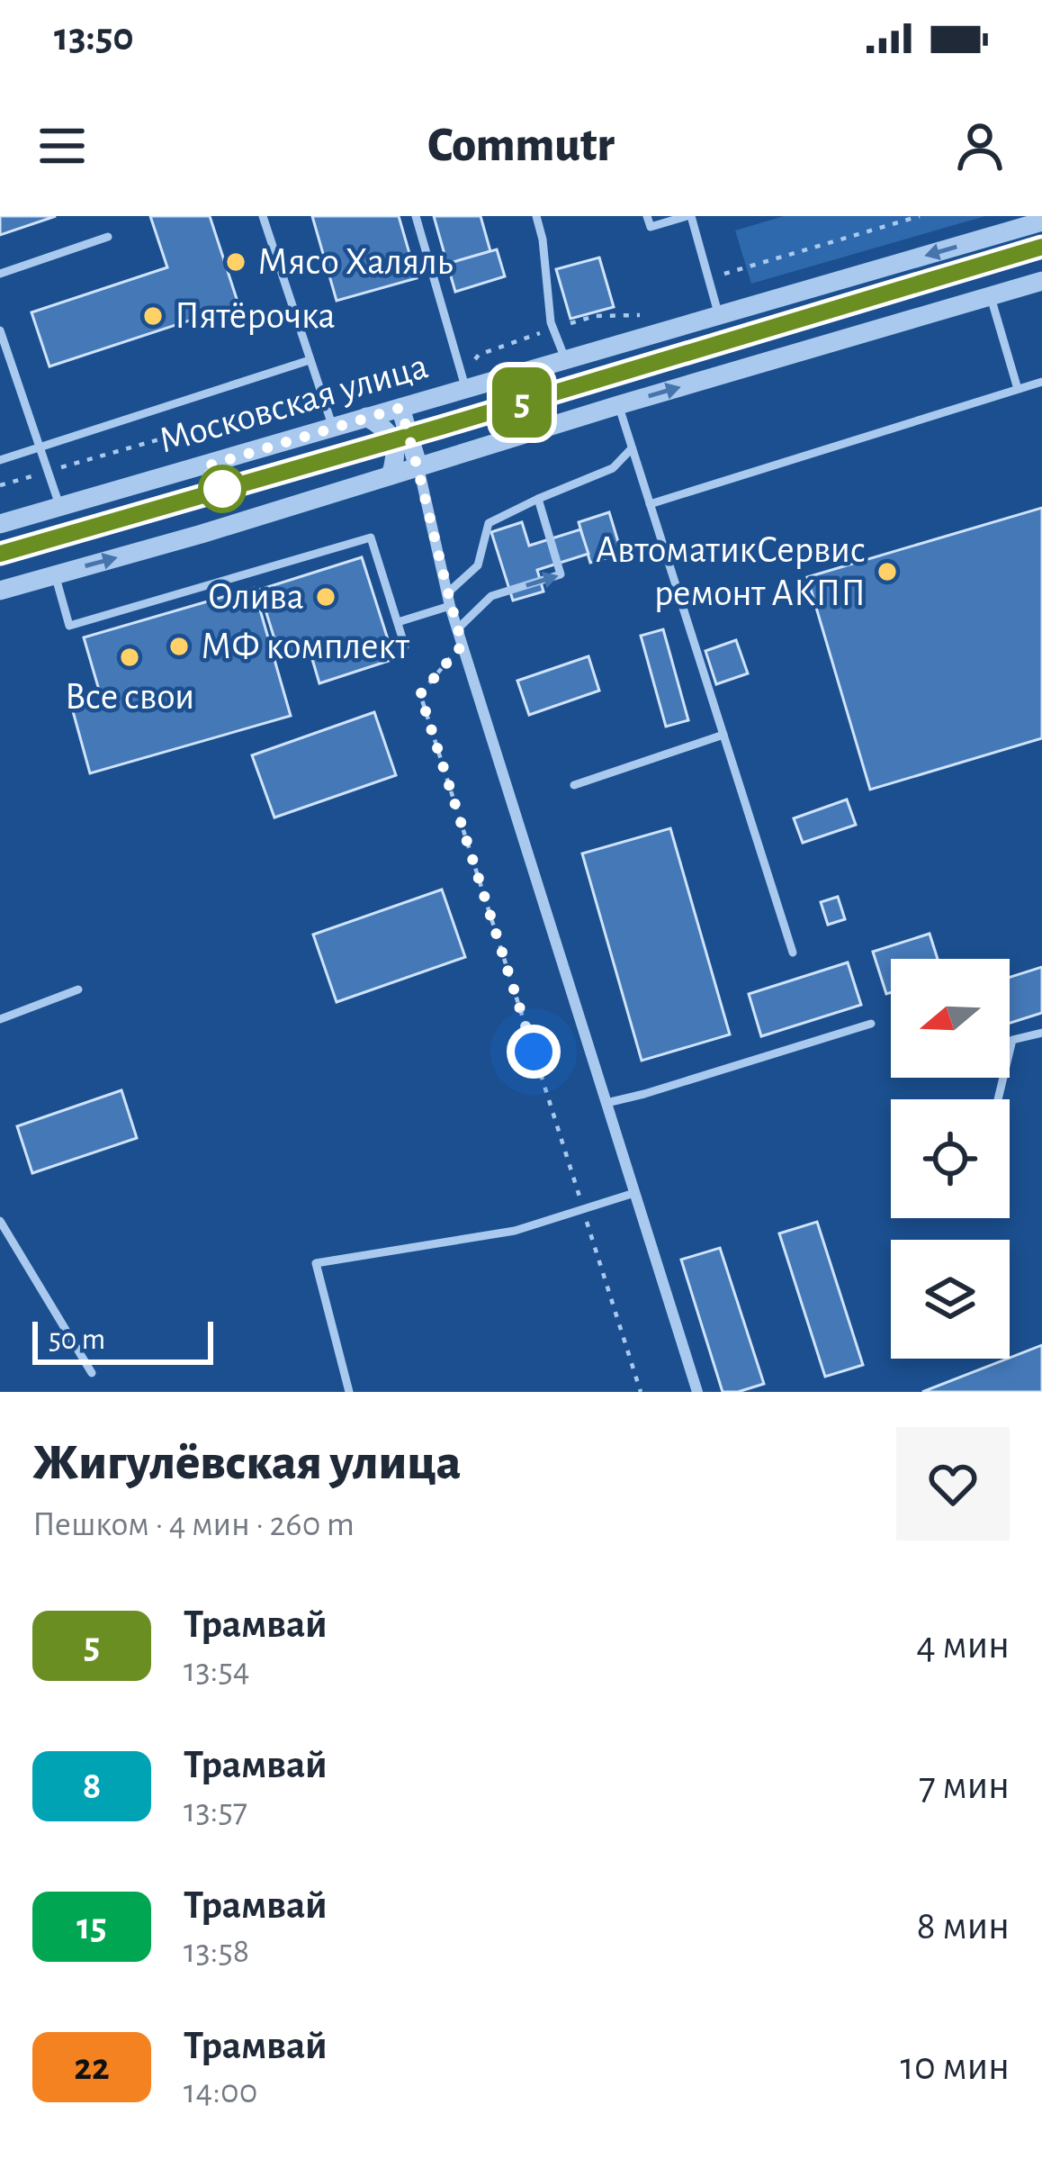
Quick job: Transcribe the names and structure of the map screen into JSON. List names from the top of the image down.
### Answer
{
  "streets": {
    "street": ["Московская улица"]
  },
  "places": [
    "Мясо Халяль",
    "Пятёрочка",
    "АвтоматикСервис ремонт АКПП",
    "Олива",
    "МФ комплект",
    "Все свои"
  ],
  "lines": ["tram line 5"],
  "scale_bar": "50 m",
  "north": "left",
  "page": {
    "status": "13:50",
    "header": "Commutr",
    "on_map": "5",
    "scale": "50 m",
    "heading": ["Жигулёвская улица", "Пешком · 4 мин · 260 m"],
    "list": [
      {
        "mark": "5",
        "name": "Трамвай",
        "note": "13:54",
        "value": "4 мин"
      },
      {
        "mark": "8",
        "name": "Трамвай",
        "note": "13:57",
        "value": "7 мин"
      },
      {
        "mark": "15",
        "name": "Трамвай",
        "note": "13:58",
        "value": "8 мин"
      },
      {
        "mark": "22",
        "name": "Трамвай",
        "note": "14:00",
        "value": "10 мин"
      }
    ]
  }
}
